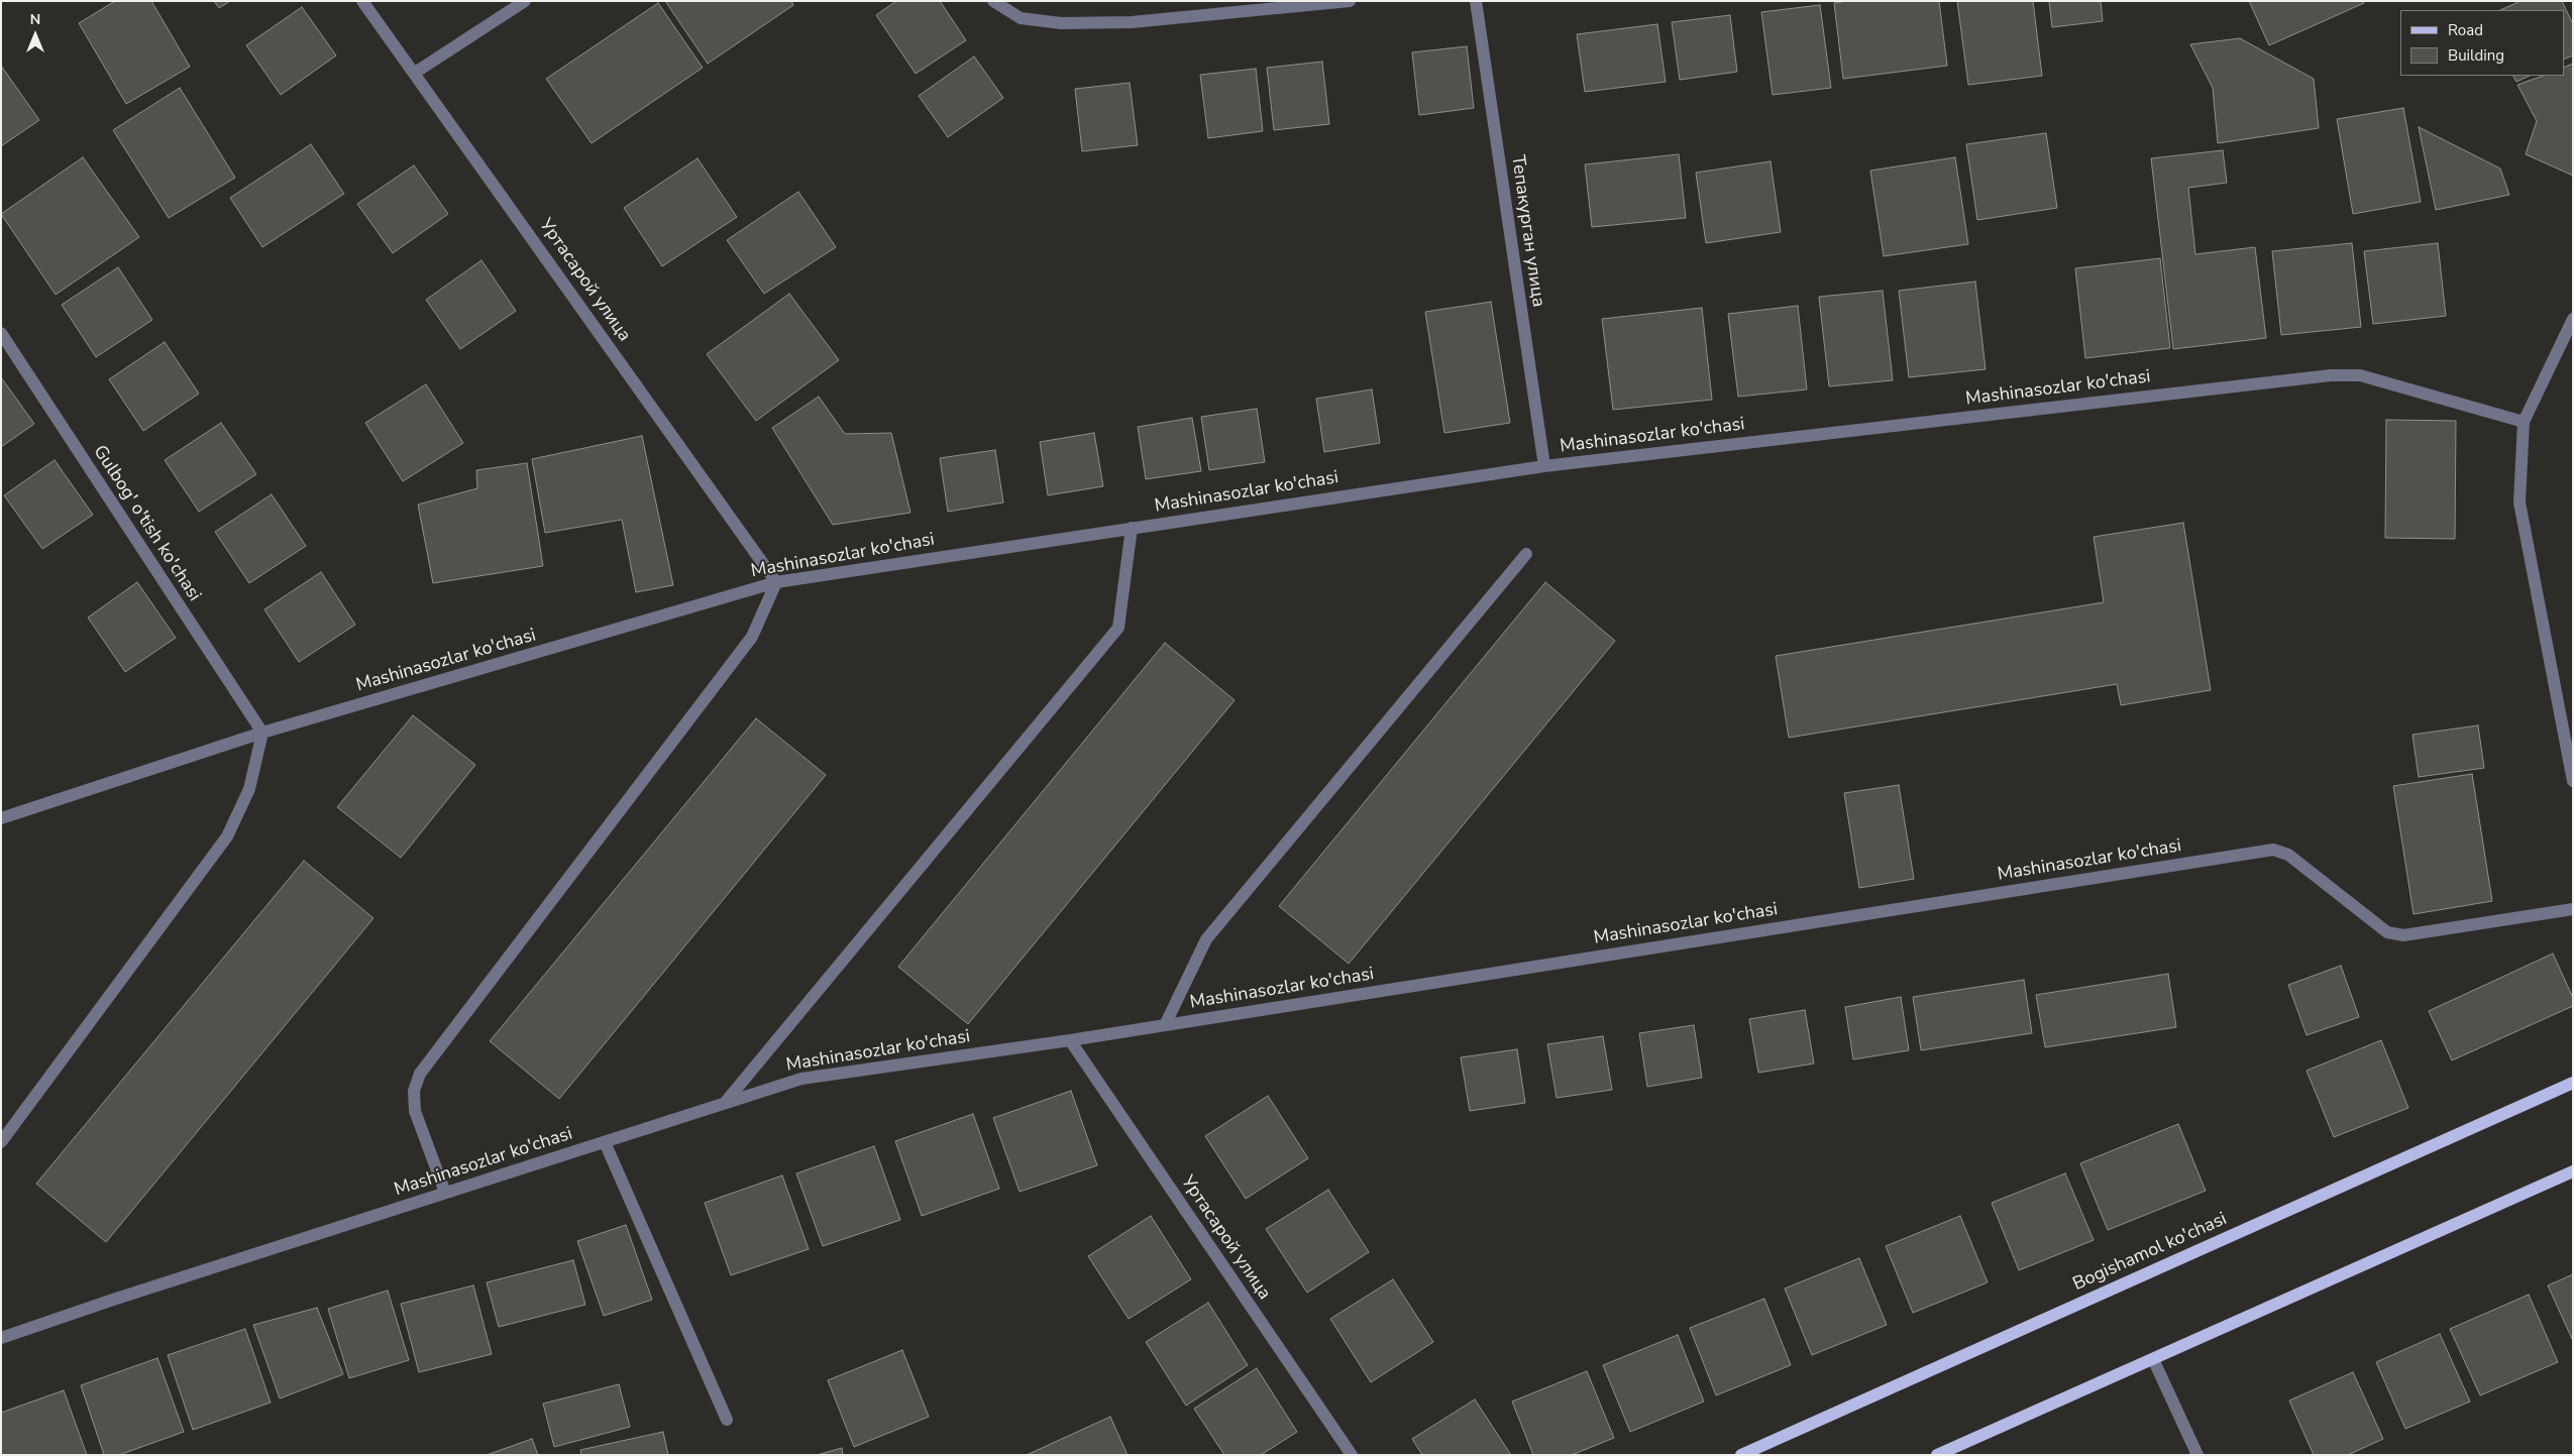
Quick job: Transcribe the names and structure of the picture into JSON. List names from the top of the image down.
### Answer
{
  "streets": {
    "main road": ["Bogishamol ko'chasi"],
    "street": [
      "Тепакурган улица",
      "Уртасарой улица",
      "Mashinasozlar ko'chasi",
      "Gulbog' o'tish ko'chasi"
    ]
  },
  "crossings": [
    ["Тепакурган улица", "Mashinasozlar ko'chasi"],
    ["Уртасарой улица", "Mashinasozlar ko'chasi"],
    ["Mashinasozlar ko'chasi", "Gulbog' o'tish ko'chasi"]
  ],
  "legend": ["Road", "Building"],
  "north": "top"
}
